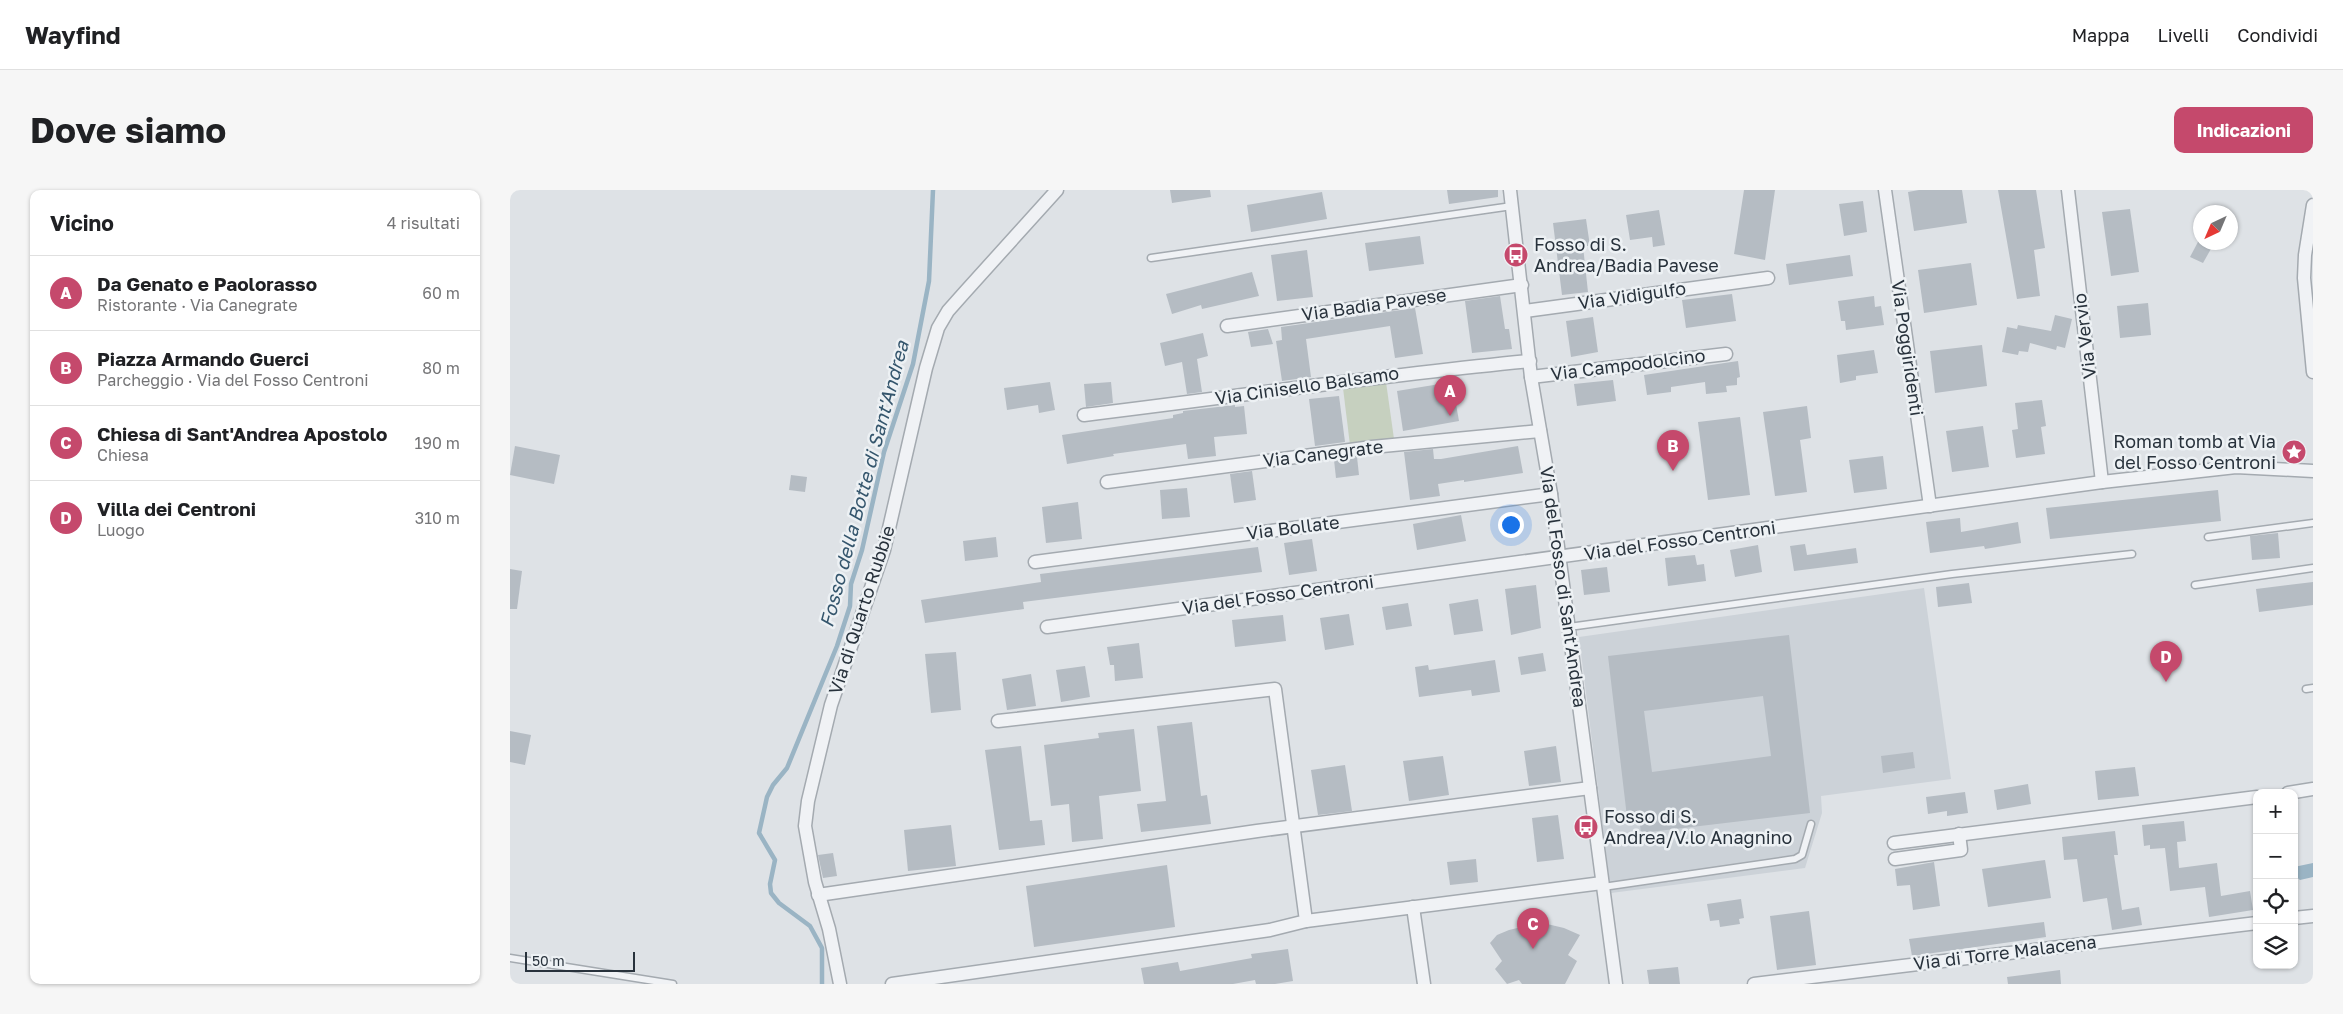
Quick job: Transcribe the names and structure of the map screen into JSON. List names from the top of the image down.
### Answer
{
  "streets": {
    "street": [
      "Via Vidigulfo",
      "Via Badia Pavese",
      "Via Vervio",
      "Via Poggiridenti",
      "Via Campodolcino",
      "Via Cinisello Balsamo",
      "Via Canegrate",
      "Via Bollate",
      "Via del Fosso Centroni",
      "Via del Fosso di Sant'Andrea",
      "Via di Quarto Rubbie",
      "Via di Torre Malacena"
    ]
  },
  "crossings": [
    ["Via Vidigulfo", "Via del Fosso di Sant'Andrea"],
    ["Via Badia Pavese", "Via del Fosso di Sant'Andrea"],
    ["Via Vervio", "Via del Fosso Centroni"],
    ["Via Poggiridenti", "Via del Fosso Centroni"],
    ["Via Campodolcino", "Via del Fosso di Sant'Andrea"],
    ["Via Cinisello Balsamo", "Via del Fosso di Sant'Andrea"],
    ["Via Canegrate", "Via del Fosso di Sant'Andrea"],
    ["Via Bollate", "Via del Fosso di Sant'Andrea"],
    ["Via del Fosso Centroni", "Via del Fosso di Sant'Andrea"]
  ],
  "water": ["Fosso della Botte di Sant'Andrea"],
  "places": {
    "bus stop": ["Fosso di S. Andrea/Badia Pavese", "Fosso di S. Andrea/V.lo Anagnino"],
    "place": ["Roman tomb at Via del Fosso Centroni"]
  },
  "scale_bar": "50 m",
  "north": "bottom left",
  "page": {
    "header": "Wayfind",
    "nav": ["Mappa", "Livelli", "Condividi"],
    "buttons": "Indicazioni",
    "title": "Dove siamo",
    "heading": ["Vicino", "4 risultati"],
    "list": [
      {
        "mark": "A",
        "name": "Da Genato e Paolorasso",
        "note": "Ristorante · Via Canegrate",
        "value": "60 m"
      },
      {
        "mark": "B",
        "name": "Piazza Armando Guerci",
        "note": "Parcheggio · Via del Fosso Centroni",
        "value": "80 m"
      },
      {
        "mark": "C",
        "name": "Chiesa di Sant'Andrea Apostolo",
        "note": "Chiesa",
        "value": "190 m"
      },
      {
        "mark": "D",
        "name": "Villa dei Centroni",
        "note": "Luogo",
        "value": "310 m"
      }
    ],
    "pins": [
      "A",
      "B",
      "D",
      "C"
    ],
    "map_buttons": ["+", "−"],
    "scale": "50 m"
  }
}
